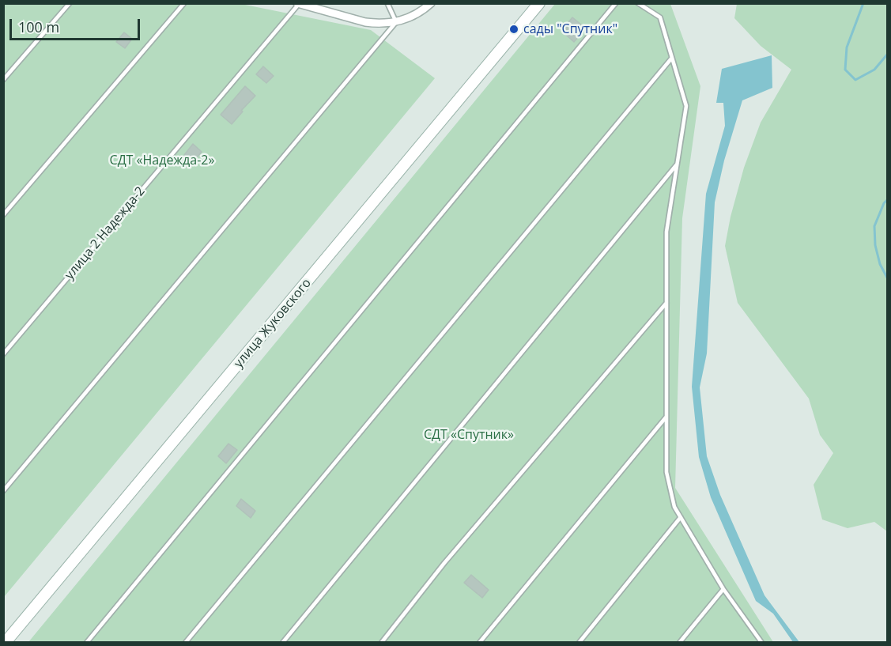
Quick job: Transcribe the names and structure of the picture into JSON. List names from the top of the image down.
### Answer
{
  "streets": {
    "main road": ["улица Жуковского"],
    "lane": ["улица 2 Надежда-2"]
  },
  "parks": ["СДТ «Надежда-2»", "СДТ «Спутник»"],
  "places": ["сады \"Спутник\""],
  "scale_bar": "100 m"
}
